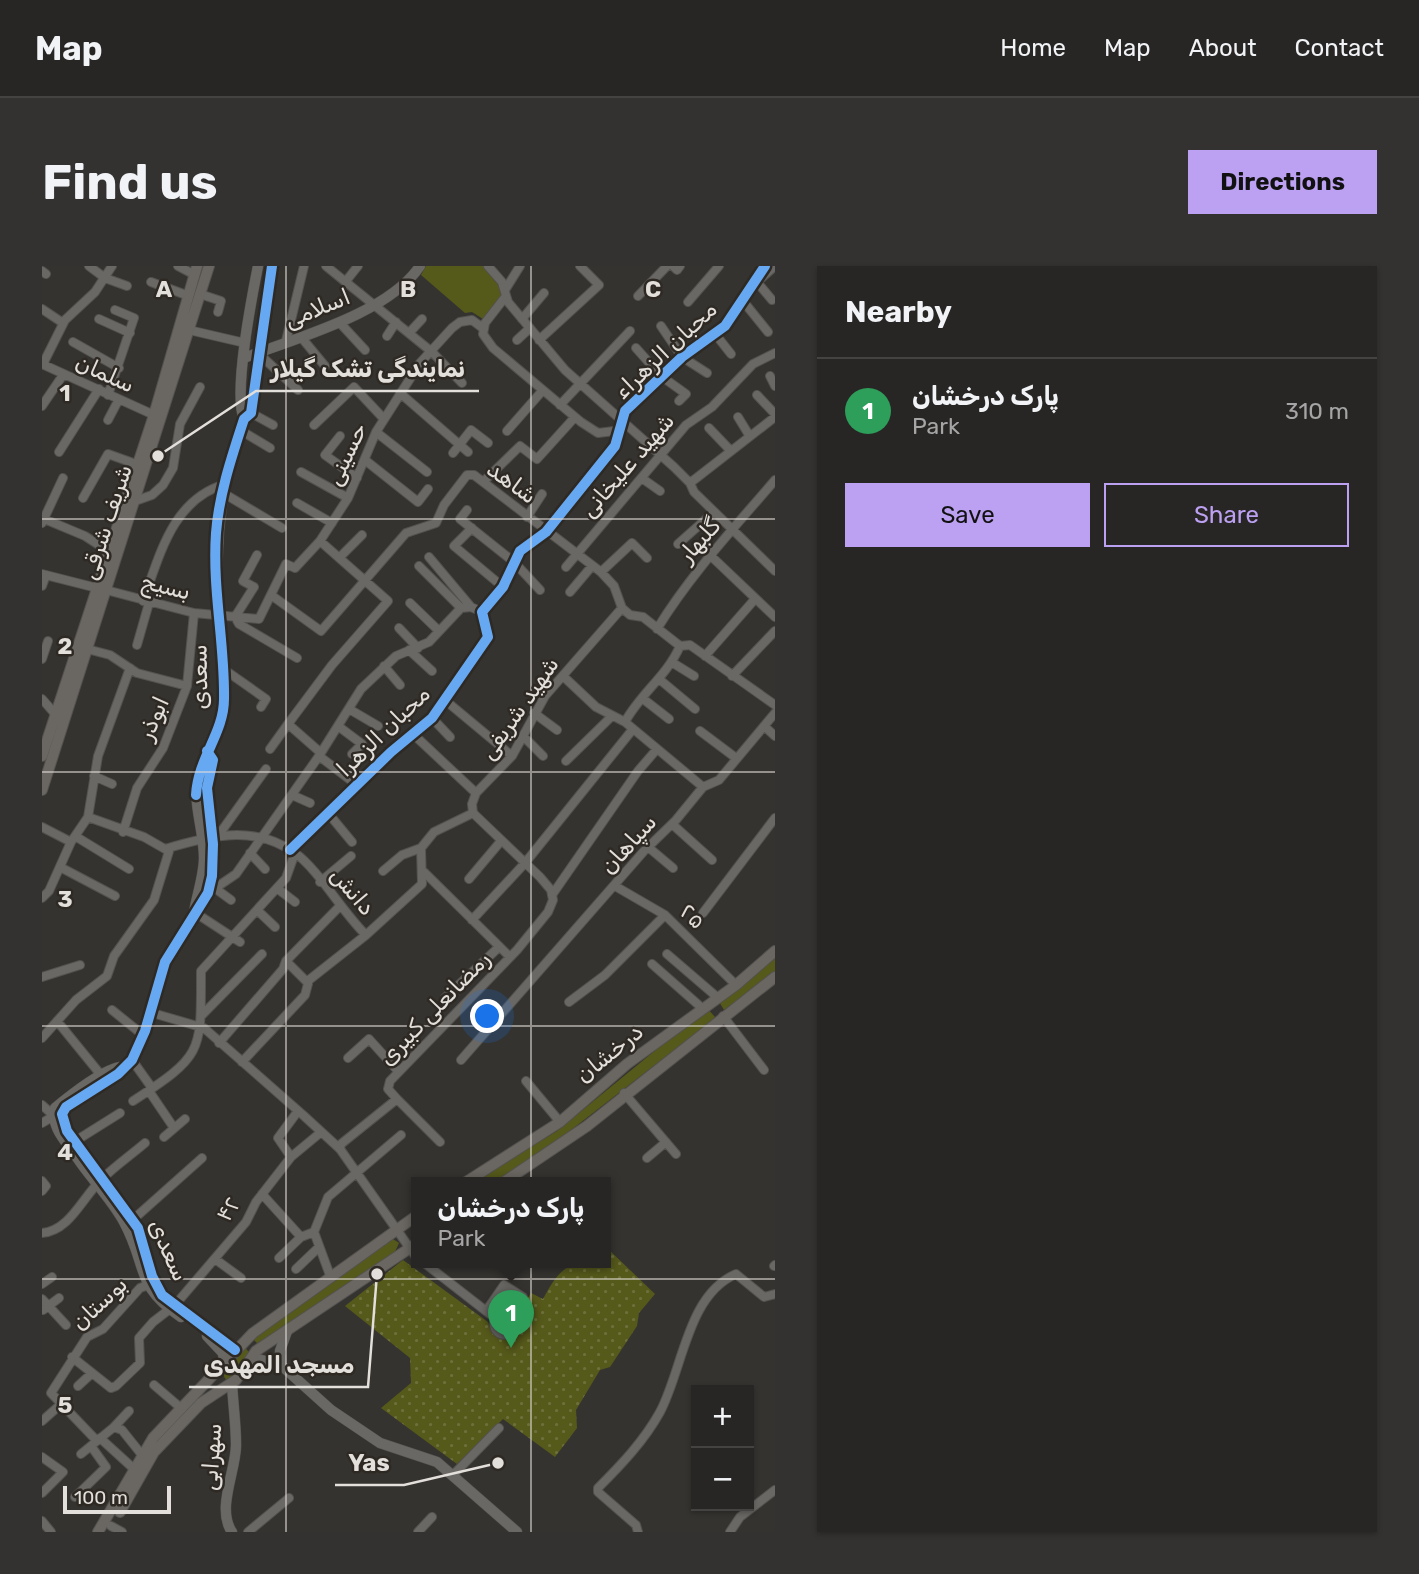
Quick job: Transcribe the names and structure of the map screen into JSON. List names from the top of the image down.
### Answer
{
  "streets": {
    "main road": ["شریف شرقی", "درخشان"],
    "street": [
      "اسلامی",
      "محبان الزهراء",
      "سلمان",
      "حسینی",
      "شهید علیخانی",
      "شاهد",
      "گلبهار",
      "بسیج",
      "سعدی",
      "شهید شریفی",
      "ابوذر",
      "محبان الزهرا",
      "سپاهان",
      "دانش",
      "۲۵",
      "رمضانعلی کبیری",
      "۴۲",
      "بوستان",
      "سهرابی"
    ]
  },
  "crossings": [
    ["اسلامی", "سعدی"],
    ["محبان الزهراء", "شاهد"],
    ["سلمان", "شریف شرقی"],
    ["حسینی", "شاهد"],
    ["حسینی", "بسیج"],
    ["شهید علیخانی", "شاهد"],
    ["شاهد", "شهید شریفی"],
    ["شریف شرقی", "بسیج"],
    ["بسیج", "سعدی"],
    ["بسیج", "ابوذر"],
    ["سعدی", "۴۲"],
    ["سعدی", "بوستان"],
    ["محبان الزهرا", "دانش"],
    ["سپاهان", "۲۵"],
    ["۲۵", "درخشان"]
  ],
  "places": ["نمایندگی تشک گیلار", "مسجد المهدی", "Yas"],
  "scale_bar": "100 m",
  "page": {
    "header": "Map",
    "nav": [
      "Home",
      "Map",
      "About",
      "Contact"
    ],
    "buttons": [
      "Directions",
      ["Save", "Share"]
    ],
    "title": "Find us",
    "heading": "Nearby",
    "list": [
      {
        "mark": "1",
        "name": "پارک درخشان",
        "note": "Park",
        "value": "310 m"
      }
    ],
    "popup": ["پارک درخشان", "Park"],
    "pins": "1",
    "map_buttons": ["+", "−"],
    "scale": "100 m"
  },
  "grid": {
    "columns": ["A", "B", "C"],
    "rows": [
      "1",
      "2",
      "3",
      "4",
      "5"
    ]
  }
}
